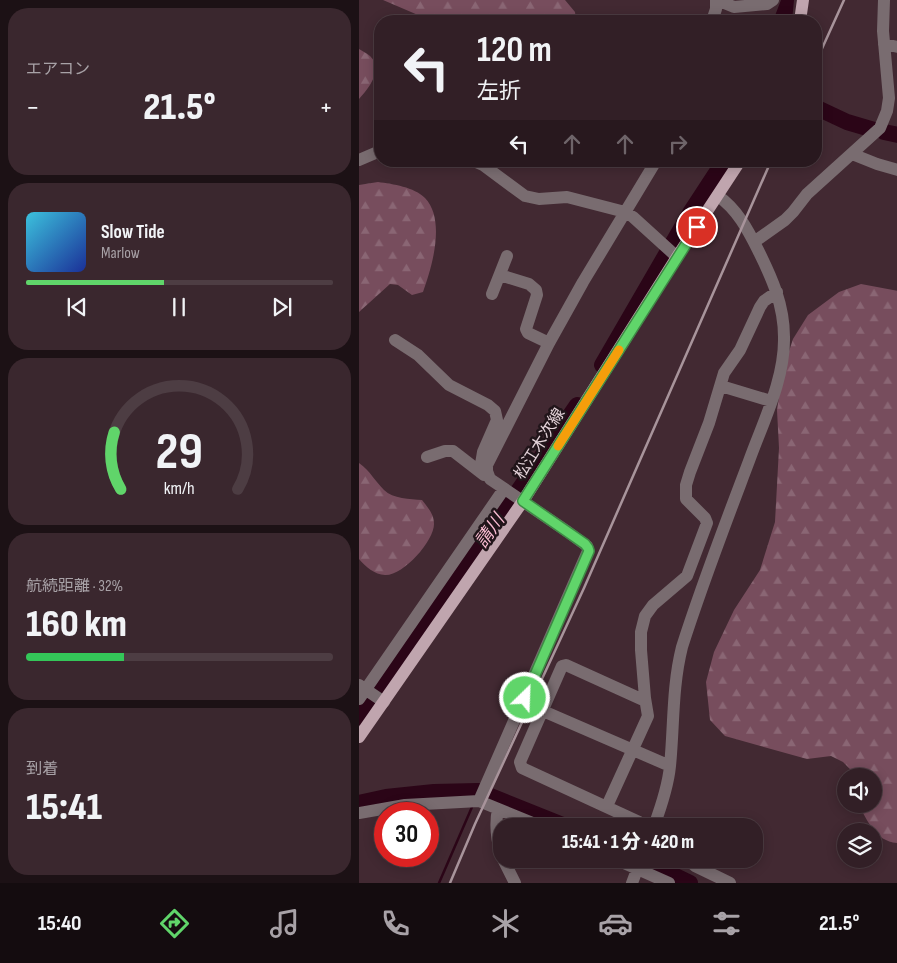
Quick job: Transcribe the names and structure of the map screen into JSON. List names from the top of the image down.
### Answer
{
  "streets": {
    "main road": ["松江木次線"]
  },
  "water": ["請川"],
  "page": {
    "tile": [
      "エアコン",
      ["航続距離 · 32%", "160 km"],
      ["到着", "15:41"]
    ],
    "turn": ["120 m", "左折"],
    "heat": ["−", "21.5°", "+"],
    "song": ["Slow Tide", "Marlow"],
    "limit": "30",
    "trip": "15:41 · 1 分 · 420 m",
    "tabs": ["15:40", "21.5°"],
    "gauge": ["29", "km/h"]
  }
}
